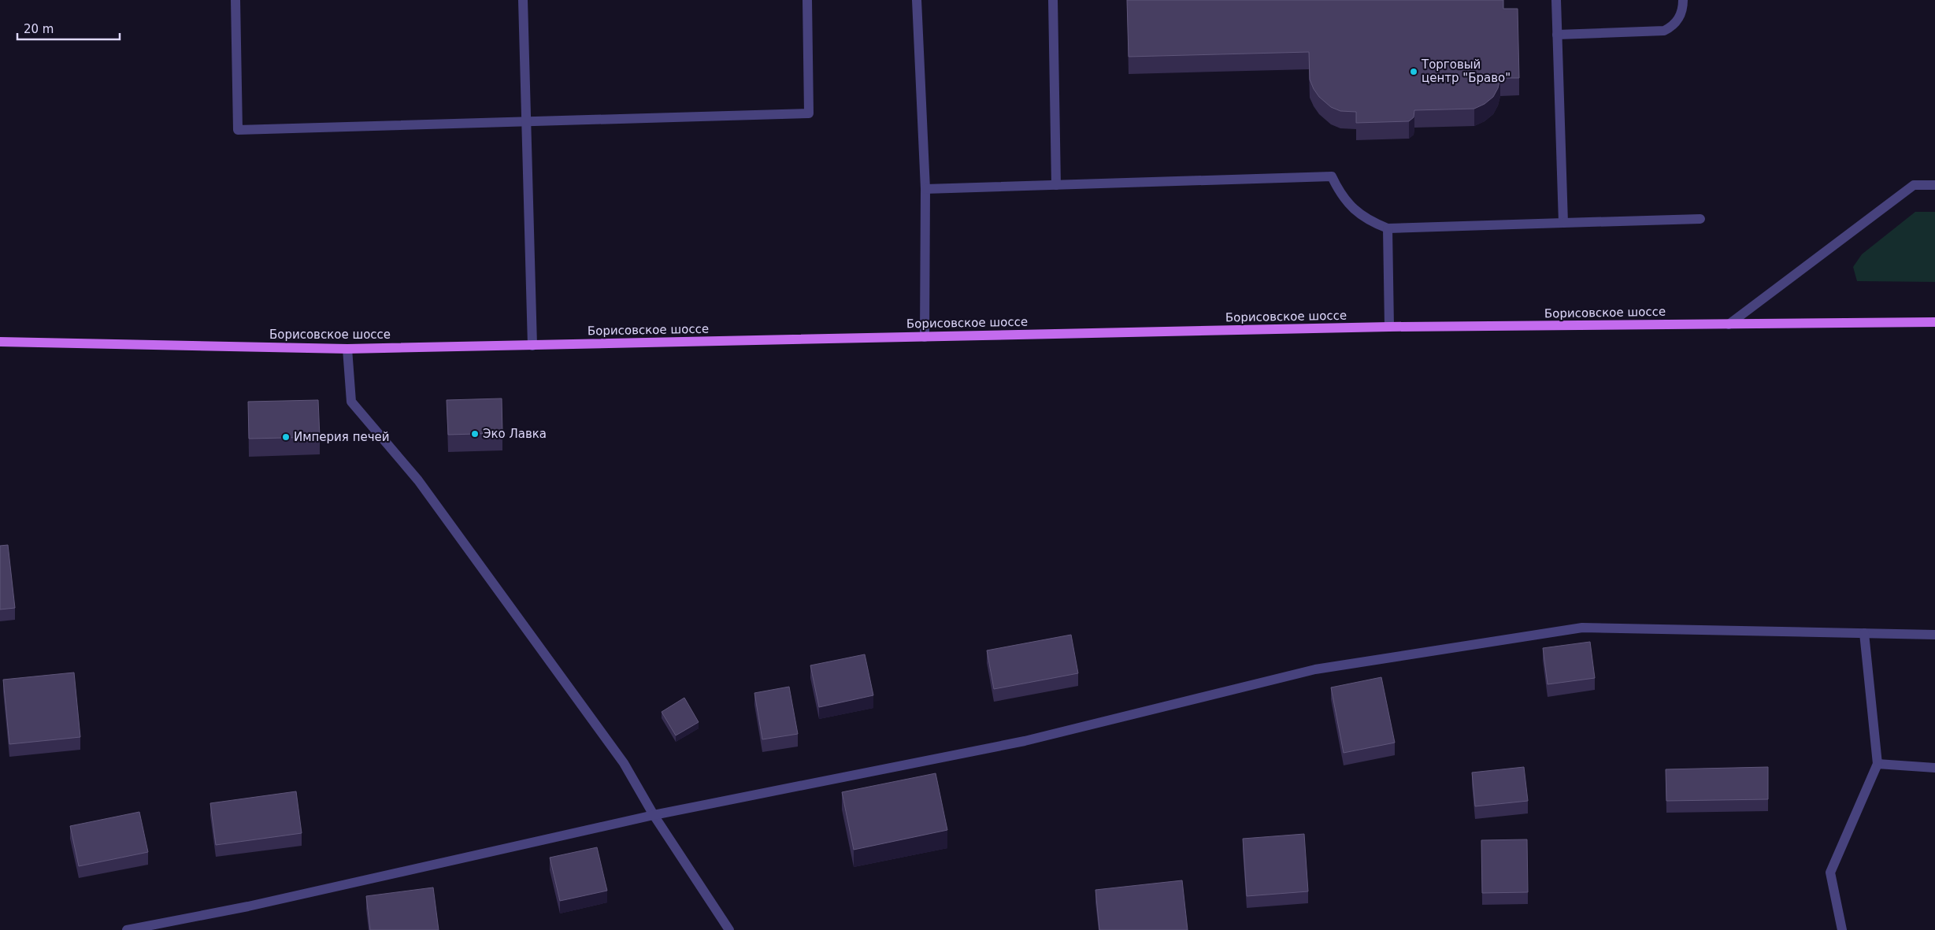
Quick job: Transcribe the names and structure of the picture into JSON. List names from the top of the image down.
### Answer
{
  "streets": {
    "main road": ["Борисовское шоссе"]
  },
  "places": ["Торговый центр \"Браво\"", "Эко Лавка", "Империя печей"],
  "scale_bar": "20 m"
}
